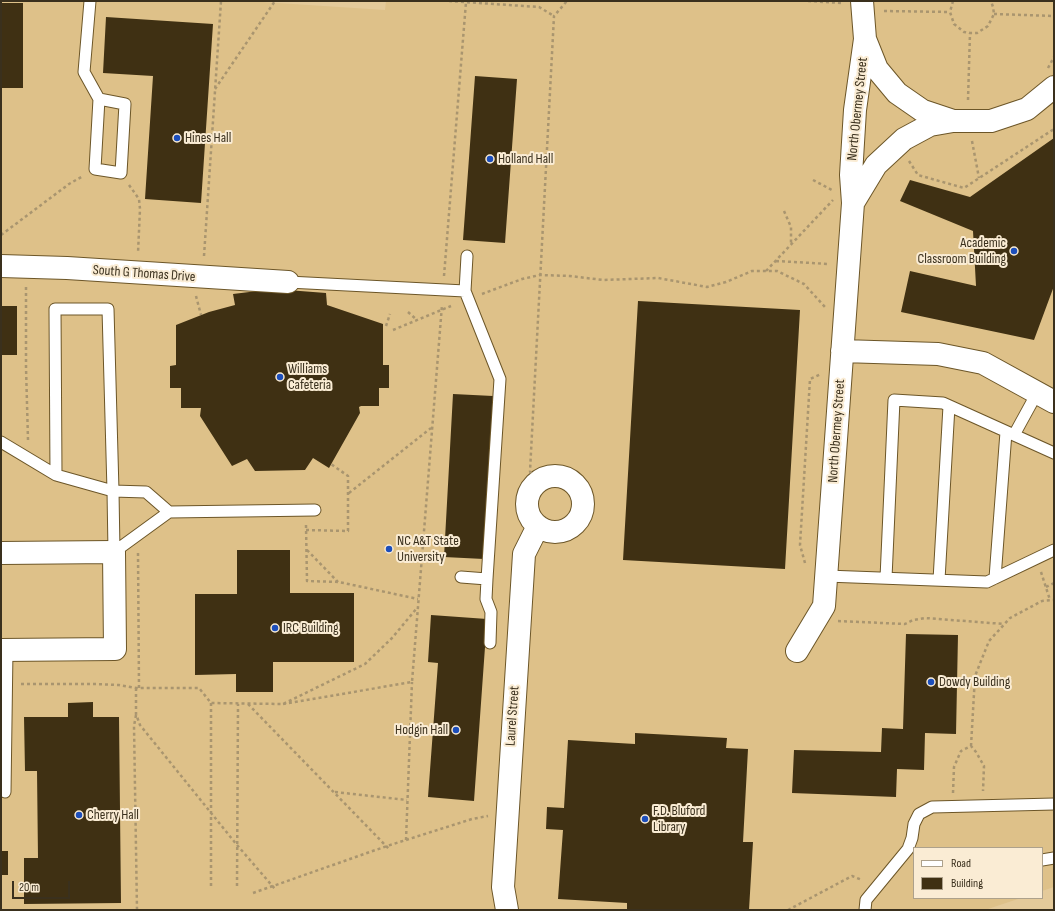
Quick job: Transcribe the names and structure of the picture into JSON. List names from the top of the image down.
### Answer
{
  "streets": {
    "street": ["North Obermey Street", "South G Thomas Drive", "Laurel Street"]
  },
  "places": [
    "Hines Hall",
    "Holland Hall",
    "Academic Classroom Building",
    "Williams Cafeteria",
    "NC A&T State University",
    "IRC Building",
    "Dowdy Building",
    "Hodgin Hall",
    "Cherry Hall",
    "F.D. Bluford Library"
  ],
  "legend": ["Road", "Building"],
  "scale_bar": "20 m"
}
